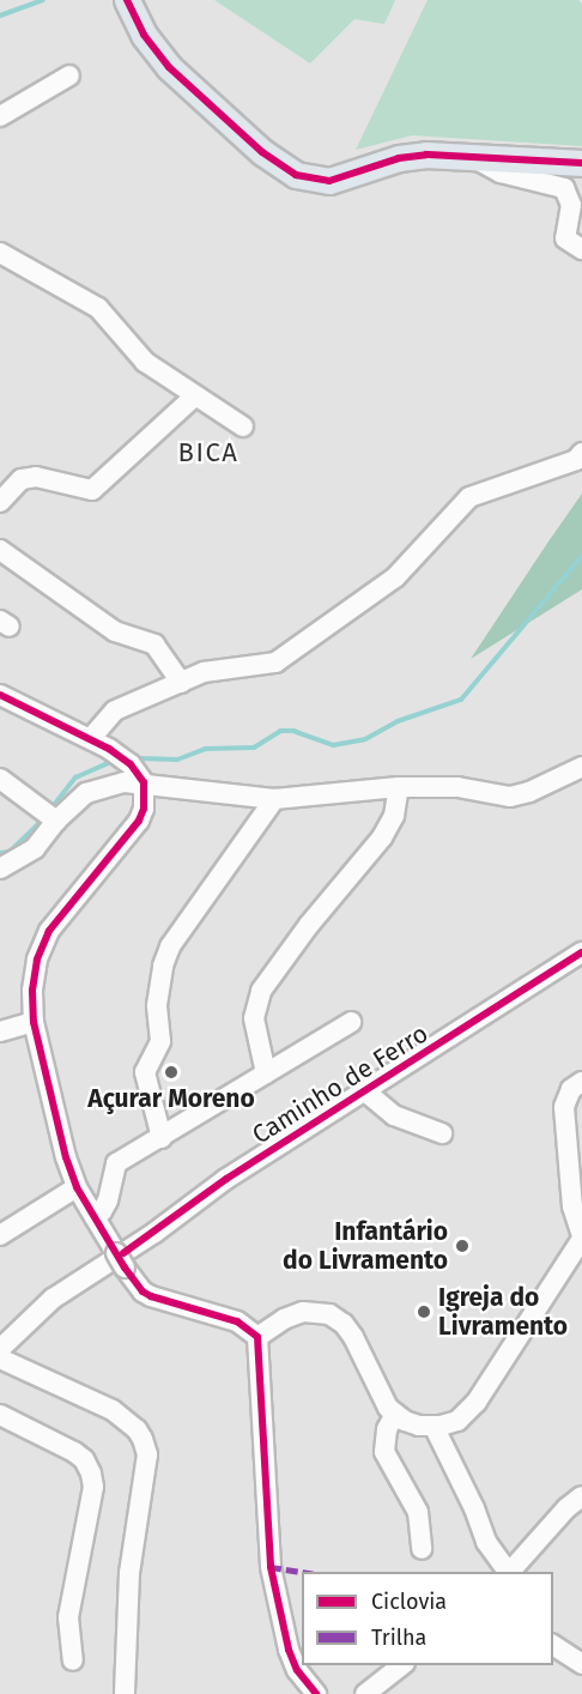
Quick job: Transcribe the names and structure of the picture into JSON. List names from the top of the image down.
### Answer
{
  "streets": {
    "street": ["Caminho de Ferro"]
  },
  "districts": ["BICA"],
  "places": ["Açurar Moreno", "Infantário do Livramento", "Igreja do Livramento"],
  "legend": ["Ciclovia", "Trilha"]
}
